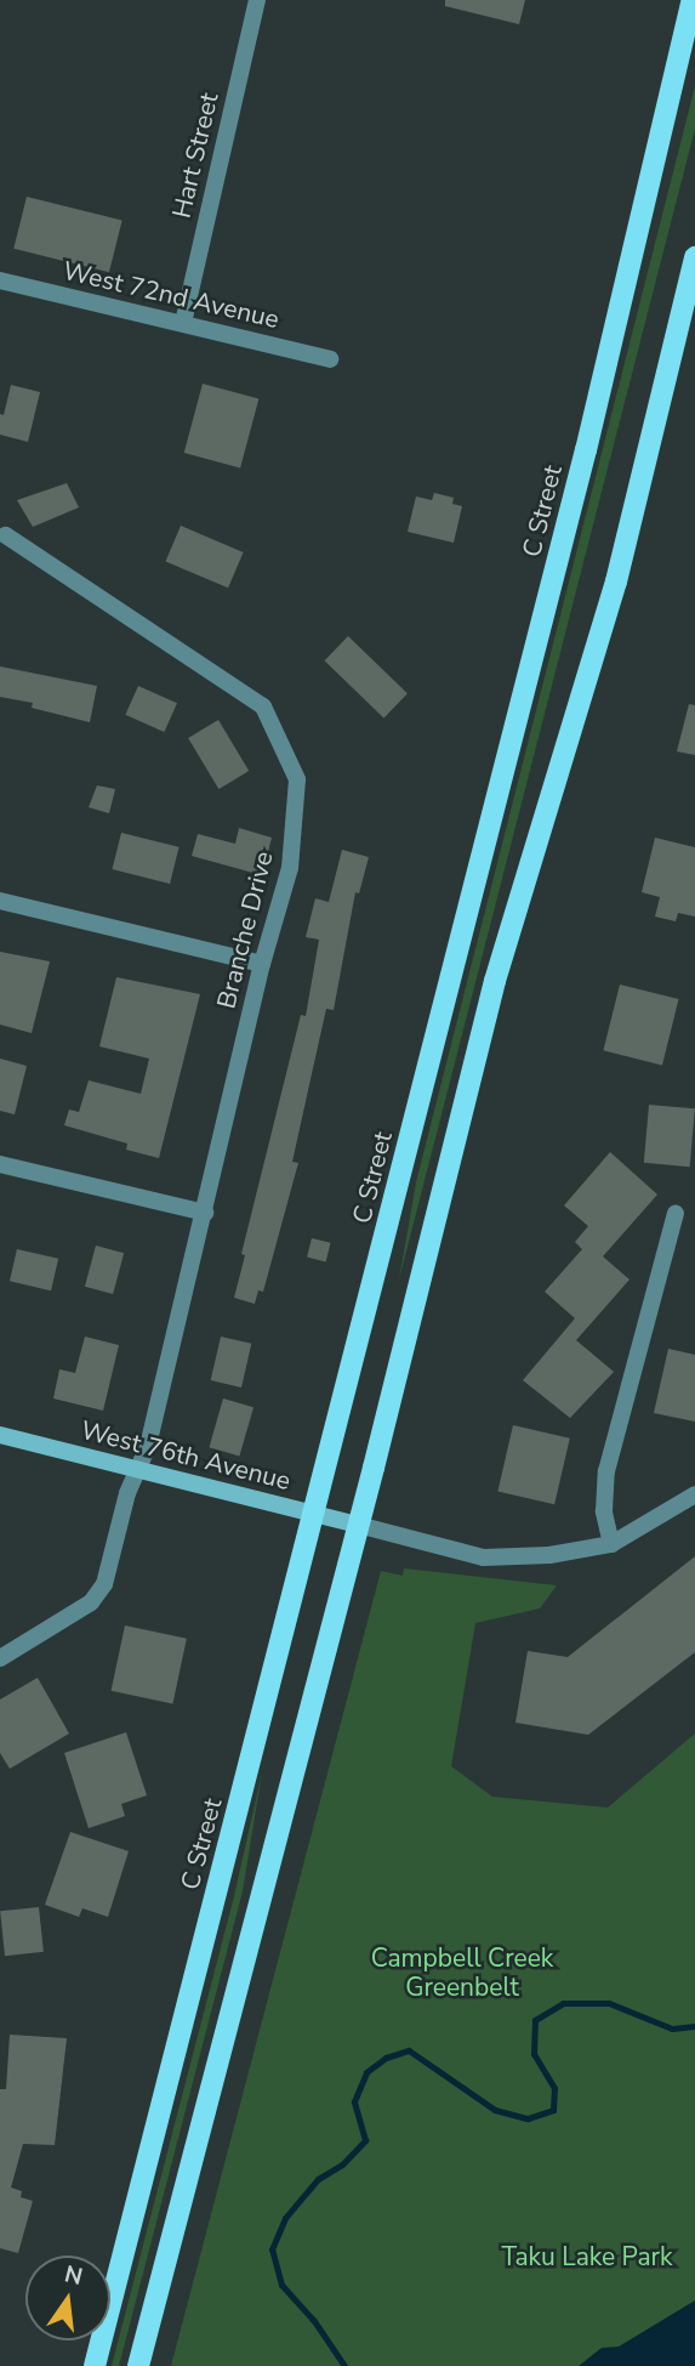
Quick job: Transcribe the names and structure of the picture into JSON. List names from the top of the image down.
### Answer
{
  "streets": {
    "main road": ["C Street"],
    "street": [
      "Hart Street",
      "West 72nd Avenue",
      "Branche Drive",
      "West 76th Avenue"
    ]
  },
  "crossings": [
    ["Hart Street", "West 72nd Avenue"],
    ["C Street", "West 76th Avenue"],
    ["Branche Drive", "West 76th Avenue"]
  ],
  "parks": ["Campbell Creek Greenbelt", "Taku Lake Park"],
  "north": "top"
}
